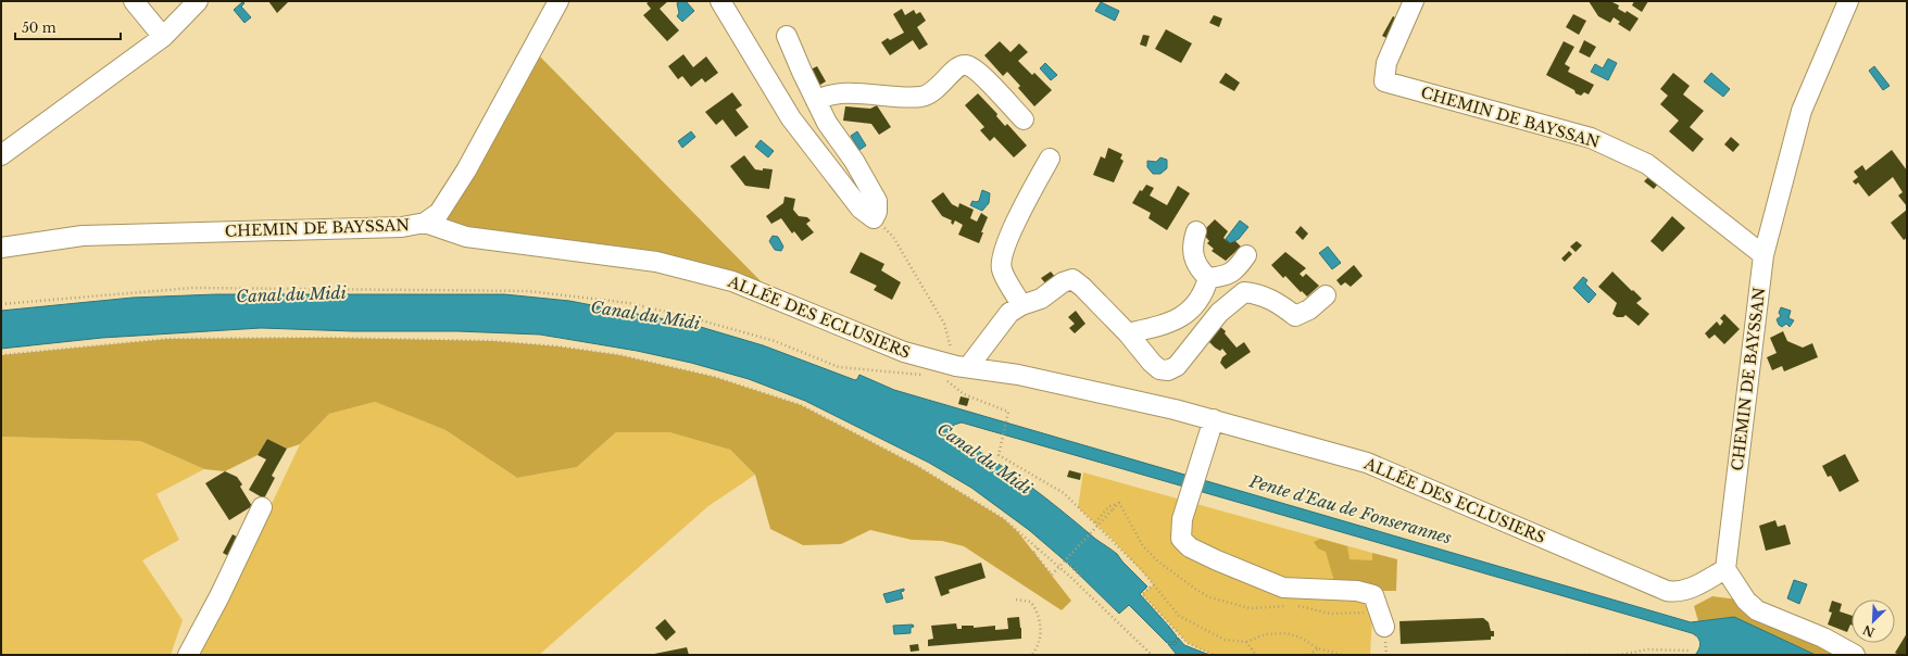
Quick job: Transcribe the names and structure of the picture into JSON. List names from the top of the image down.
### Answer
{
  "streets": {
    "street": ["CHEMIN DE BAYSSAN", "ALLÉE DES ECLUSIERS"]
  },
  "crossings": [
    ["CHEMIN DE BAYSSAN", "ALLÉE DES ECLUSIERS"]
  ],
  "water": ["Canal du Midi", "Pente d'Eau de Fonserannes"],
  "scale_bar": "50 m",
  "north": "bottom left"
}
